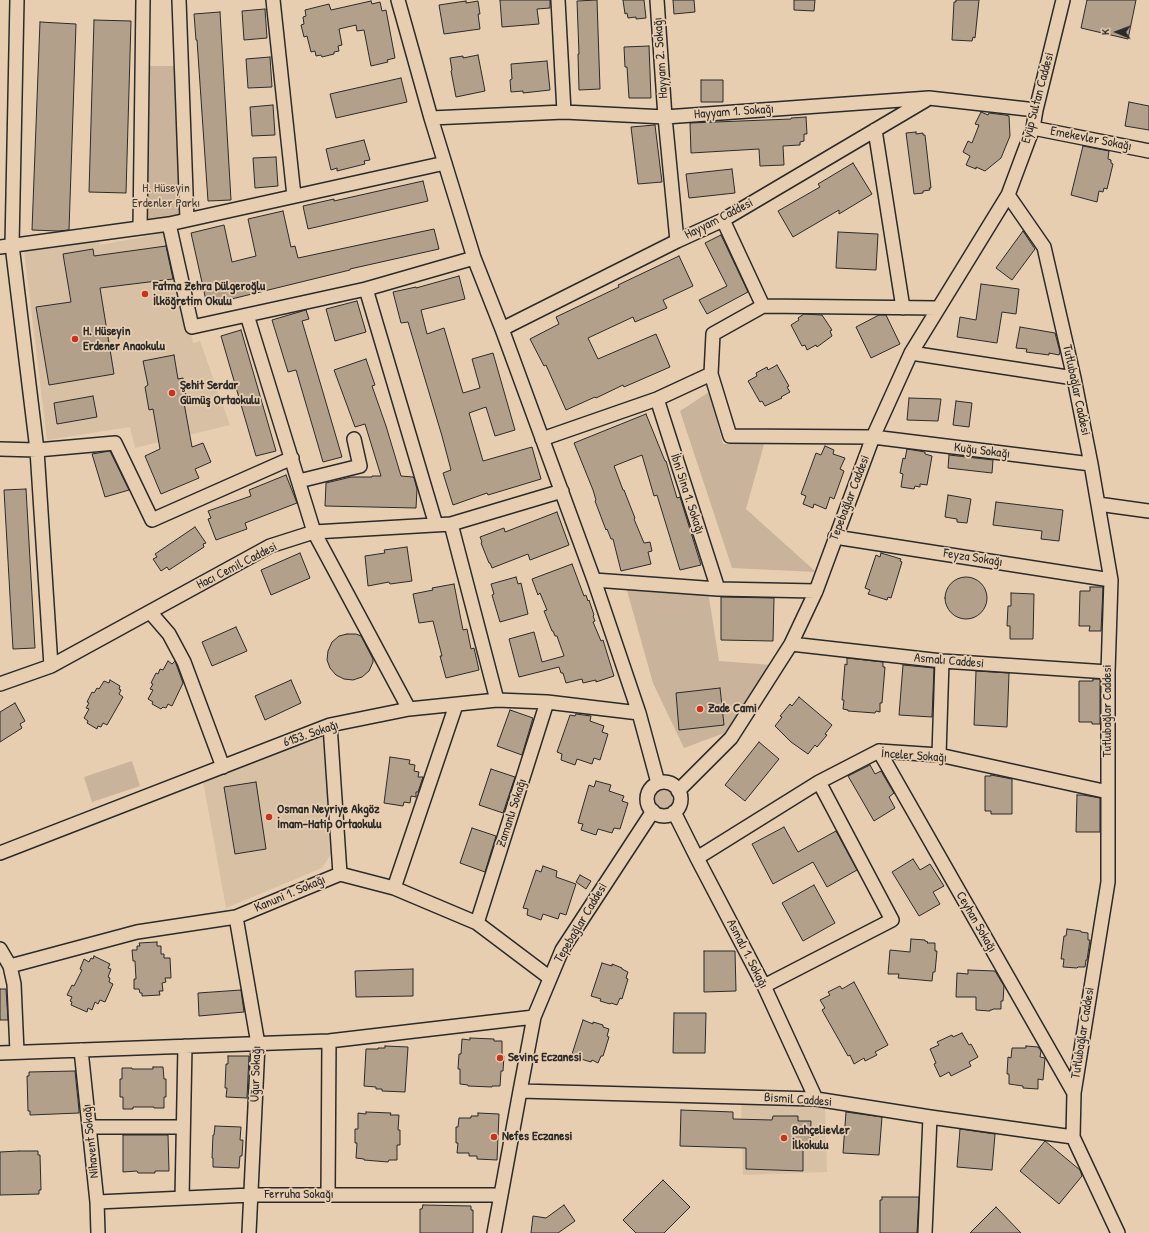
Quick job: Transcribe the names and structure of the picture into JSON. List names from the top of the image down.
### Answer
{
  "streets": {
    "street": [
      "Hayyam 2. Sokağı",
      "Eyüp Sultan Caddesi",
      "Hayyam 1. Sokağı",
      "Emekevler Sokağı",
      "Hayyam Caddesi",
      "Tutlubağlar Caddesi",
      "Kuğu Sokağı",
      "İbni Sina 1. Sokağı",
      "Tepebağlar Caddesi",
      "Feyza Sokağı",
      "Hacı Cemil Caddesi",
      "Asmalı Caddesi",
      "6153. Sokağı",
      "İnceler Sokağı",
      "Zamanlı Sokağı",
      "Kanuni 1. Sokağı",
      "Ceyhan Sokağı",
      "Asmalı 1. Sokağı",
      "Uğur Sokağı",
      "Bismil Caddesi",
      "Nihavent Sokağı",
      "Ferruha Sokağı"
    ]
  },
  "crossings": [
    ["Hayyam 2. Sokağı", "Hayyam 1. Sokağı"],
    ["Hayyam 2. Sokağı", "Hayyam Caddesi"],
    ["Eyüp Sultan Caddesi", "Hayyam 1. Sokağı"],
    ["Eyüp Sultan Caddesi", "Emekevler Sokağı"],
    ["Eyüp Sultan Caddesi", "Tutlubağlar Caddesi"],
    ["Eyüp Sultan Caddesi", "Tepebağlar Caddesi"],
    ["Hayyam 1. Sokağı", "Hayyam Caddesi"],
    ["Tutlubağlar Caddesi", "Kuğu Sokağı"],
    ["Tutlubağlar Caddesi", "Tepebağlar Caddesi"],
    ["Tutlubağlar Caddesi", "Feyza Sokağı"],
    ["Tutlubağlar Caddesi", "Asmalı Caddesi"],
    ["Tutlubağlar Caddesi", "İnceler Sokağı"],
    ["Tutlubağlar Caddesi", "Ceyhan Sokağı"],
    ["Tutlubağlar Caddesi", "Bismil Caddesi"],
    ["Kuğu Sokağı", "Tepebağlar Caddesi"],
    ["Tepebağlar Caddesi", "Feyza Sokağı"],
    ["Tepebağlar Caddesi", "Asmalı Caddesi"],
    ["Tepebağlar Caddesi", "Kanuni 1. Sokağı"],
    ["Tepebağlar Caddesi", "Asmalı 1. Sokağı"],
    ["Tepebağlar Caddesi", "Bismil Caddesi"],
    ["Tepebağlar Caddesi", "Ferruha Sokağı"],
    ["6153. Sokağı", "Zamanlı Sokağı"],
    ["İnceler Sokağı", "Ceyhan Sokağı"],
    ["İnceler Sokağı", "Asmalı 1. Sokağı"],
    ["Zamanlı Sokağı", "Kanuni 1. Sokağı"],
    ["Kanuni 1. Sokağı", "Uğur Sokağı"],
    ["Asmalı 1. Sokağı", "Bismil Caddesi"],
    ["Uğur Sokağı", "Ferruha Sokağı"],
    ["Nihavent Sokağı", "Ferruha Sokağı"]
  ],
  "parks": ["H. Hüseyin Erdenler Parkı"],
  "places": [
    "Fatma Zehra Dülgeroğlu İlköğretim Okulu",
    "H. Hüseyin Erdener Anaokulu",
    "Şehit Serdar Gümüş Ortaokulu",
    "Zade Cami",
    "Osman Neyriye Akgöz İmam-Hatip Ortaokulu",
    "Sevinç Eczanesi",
    "Nefes Eczanesi",
    "Bahçelievler İlkokulu"
  ],
  "north": "left"
}
